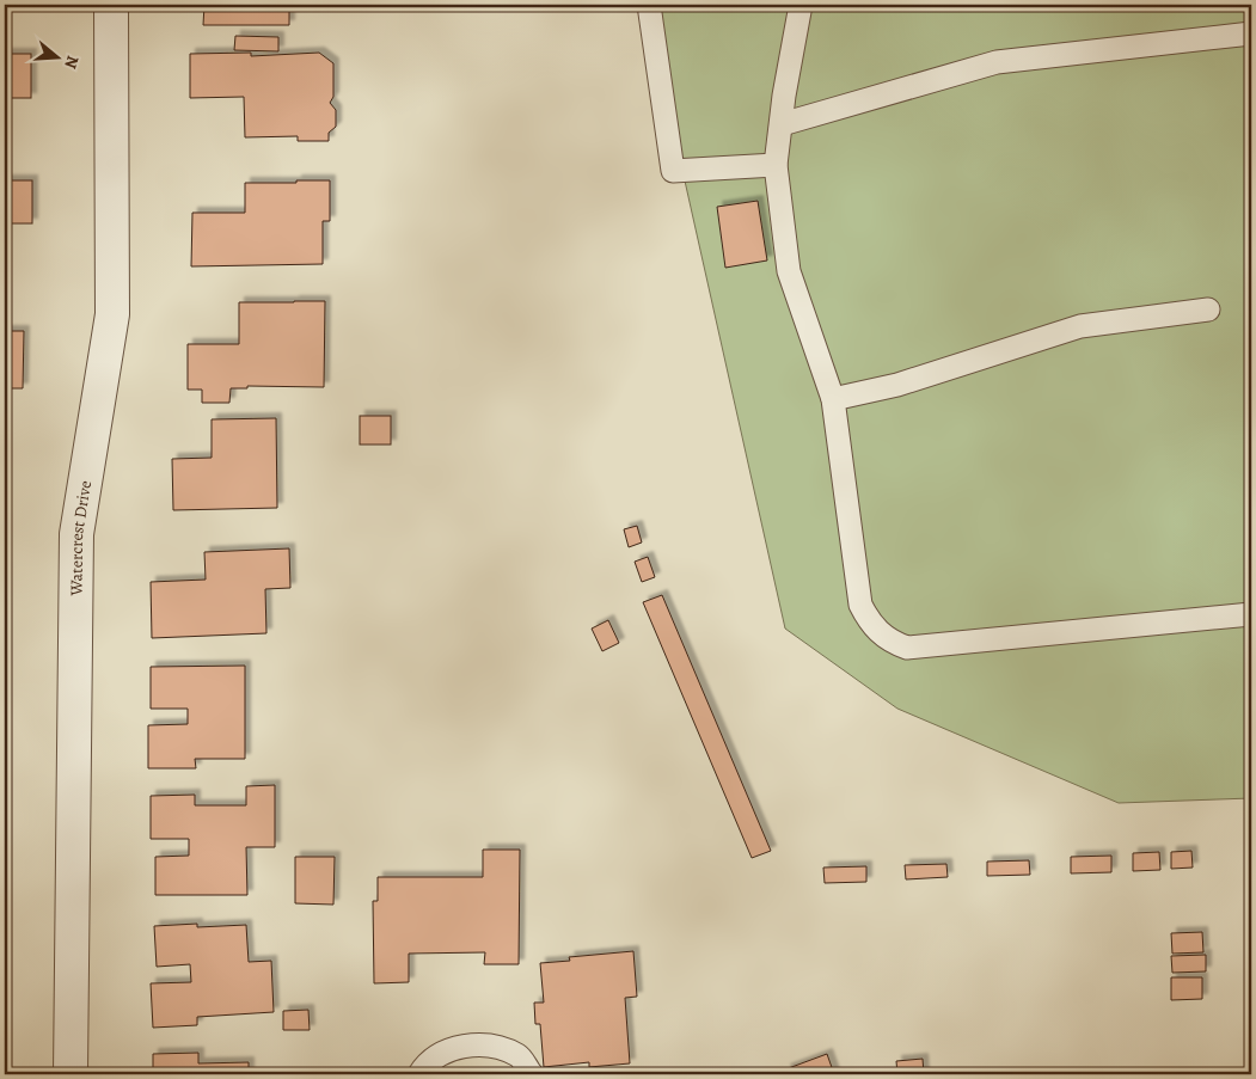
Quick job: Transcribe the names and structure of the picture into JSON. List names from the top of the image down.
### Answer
{
  "streets": {
    "street": ["Watercrest Drive"]
  },
  "north": "right"
}
